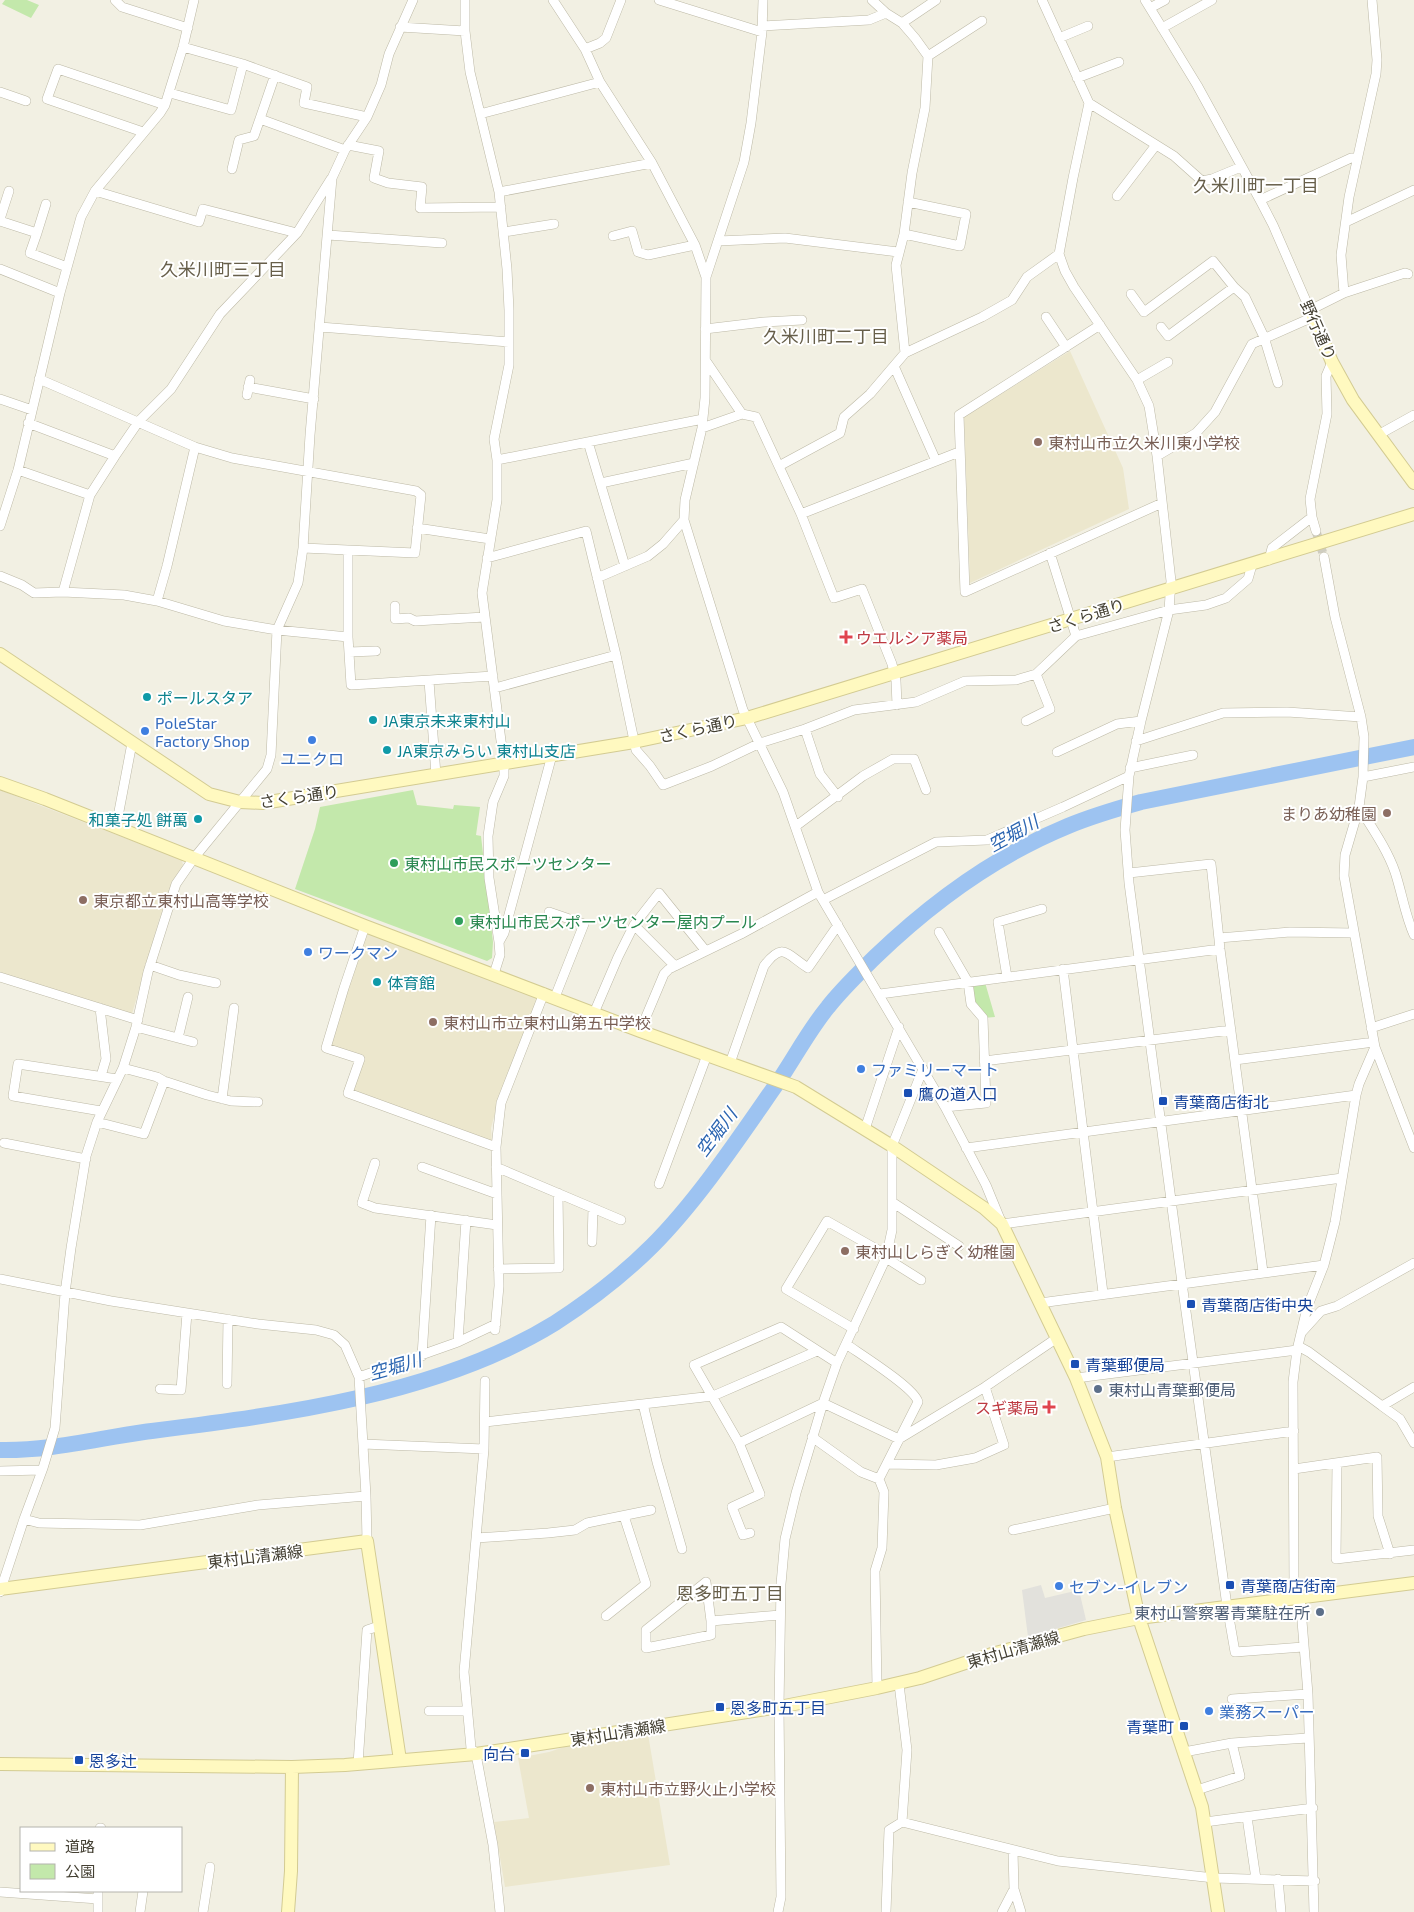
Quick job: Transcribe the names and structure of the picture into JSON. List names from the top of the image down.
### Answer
{
  "streets": {
    "street": ["野行通り", "さくら通り", "東村山清瀬線"]
  },
  "districts": [
    "久米川町一丁目",
    "久米川町三丁目",
    "久米川町二丁目",
    "恩多町五丁目"
  ],
  "water": ["空堀川"],
  "places": {
    "other": [
      "東村山市立久米川東小学校",
      "ポールスタア",
      "JA東京未来東村山",
      "PoleStar Factory Shop",
      "ユニクロ",
      "JA東京みらい 東村山支店",
      "まりあ幼稚園",
      "和菓子処 餅萬",
      "東村山市民スポーツセンター",
      "東京都立東村山高等学校",
      "東村山市民スポーツセンター屋内プール",
      "ワークマン",
      "体育館",
      "東村山市立東村山第五中学校",
      "ファミリーマート",
      "東村山しらぎく幼稚園",
      "東村山青葉郵便局",
      "セブン-イレブン",
      "東村山警察署青葉駐在所",
      "業務スーパー",
      "東村山市立野火止小学校"
    ],
    "health": ["ウエルシア薬局", "スギ薬局"],
    "transit": [
      "鷹の道入口",
      "青葉商店街北",
      "青葉商店街中央",
      "青葉郵便局",
      "青葉商店街南",
      "恩多町五丁目",
      "青葉町",
      "向台",
      "恩多辻"
    ]
  },
  "legend": ["道路", "公園"]
}
